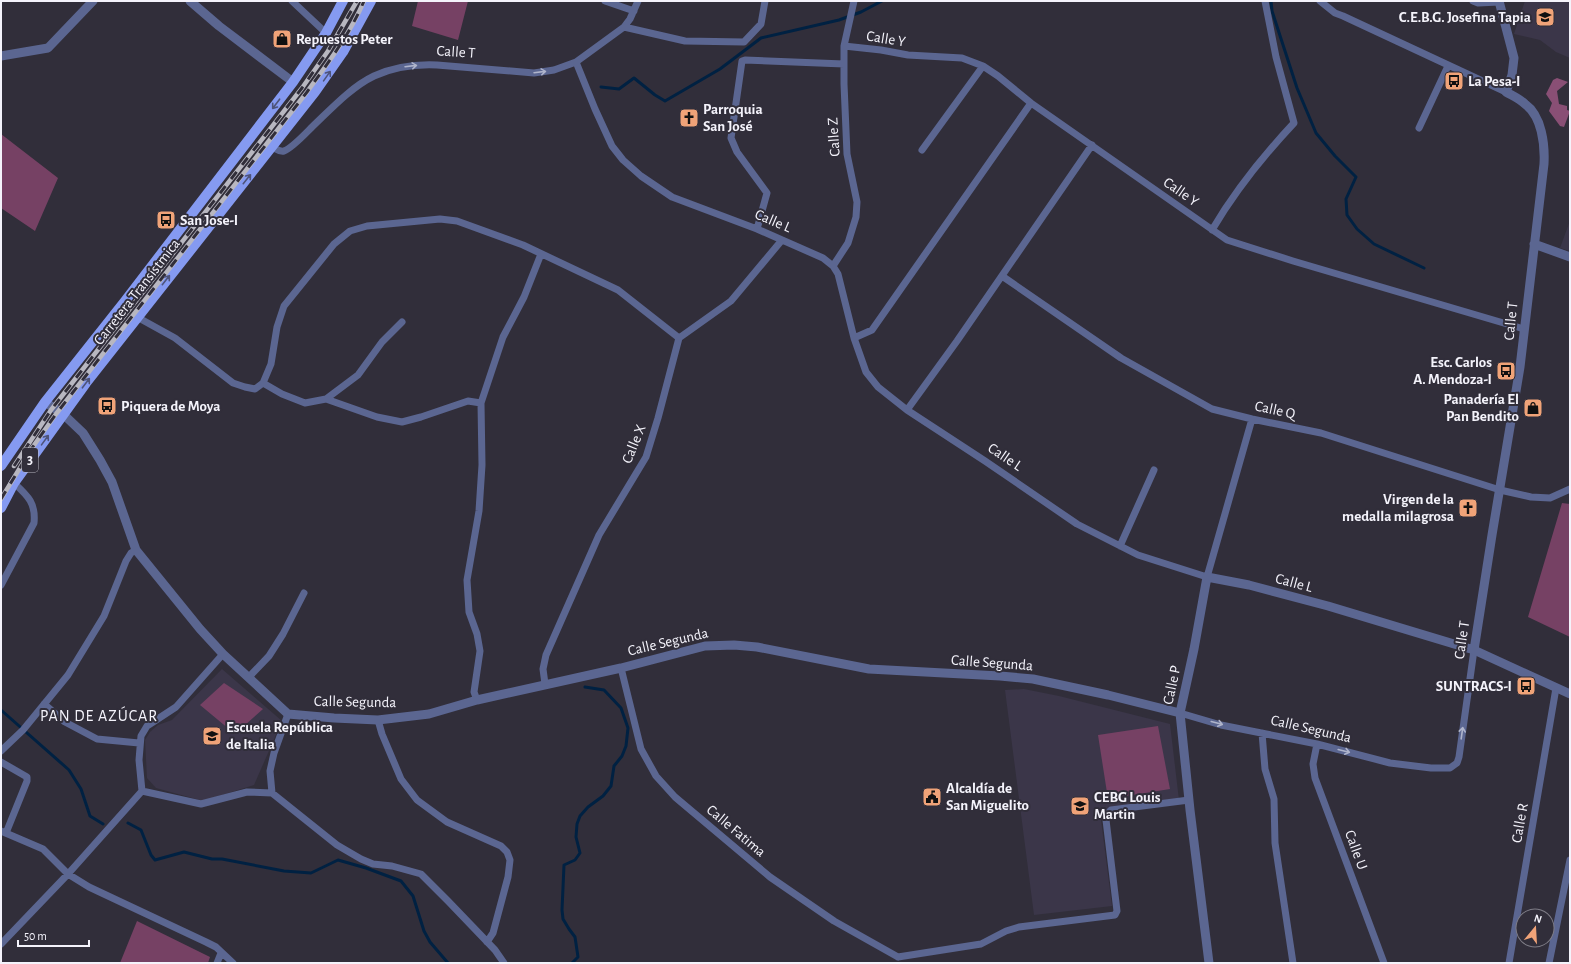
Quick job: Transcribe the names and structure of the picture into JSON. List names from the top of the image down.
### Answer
{
  "streets": {
    "main road": ["Carretera Transístmica", "3"],
    "street": [
      "Calle Y",
      "Calle T",
      "Calle Z",
      "Calle L",
      "Calle Q",
      "Calle X",
      "Calle Segunda",
      "Calle P",
      "Calle R",
      "Calle Fatima",
      "Calle U"
    ]
  },
  "crossings": [
    ["Calle Y", "Calle T"],
    ["Calle Y", "Calle Z"],
    ["Calle T", "Calle L"],
    ["Calle T", "Carretera Transístmica"],
    ["Calle T", "Calle Q"],
    ["Calle T", "Calle Segunda"],
    ["Calle Z", "Calle L"],
    ["Calle L", "Calle P"],
    ["Calle L", "Calle R"],
    ["Calle Q", "Calle P"],
    ["Calle X", "Calle Segunda"],
    ["Calle Segunda", "Calle P"],
    ["Calle Segunda", "Calle Fatima"],
    ["Calle Segunda", "Calle U"]
  ],
  "districts": ["PAN DE AZÚCAR"],
  "places": {
    "school or university": ["C.E.B.G. Josefina Tapia", "Escuela República de Italia", "CEBG Louis Martin"],
    "shop": ["Repuestos Peter", "Panadería El Pan Bendito"],
    "bus stop": [
      "La Pesa-I",
      "San Jose-I",
      "Esc. Carlos A. Mendoza-I",
      "Piquera de Moya",
      "SUNTRACS-I"
    ],
    "church": ["Parroquia San José", "Virgen de la medalla milagrosa"],
    "public building": ["Alcaldía de San Miguelito"]
  },
  "scale_bar": "50 m",
  "north": "top"
}
